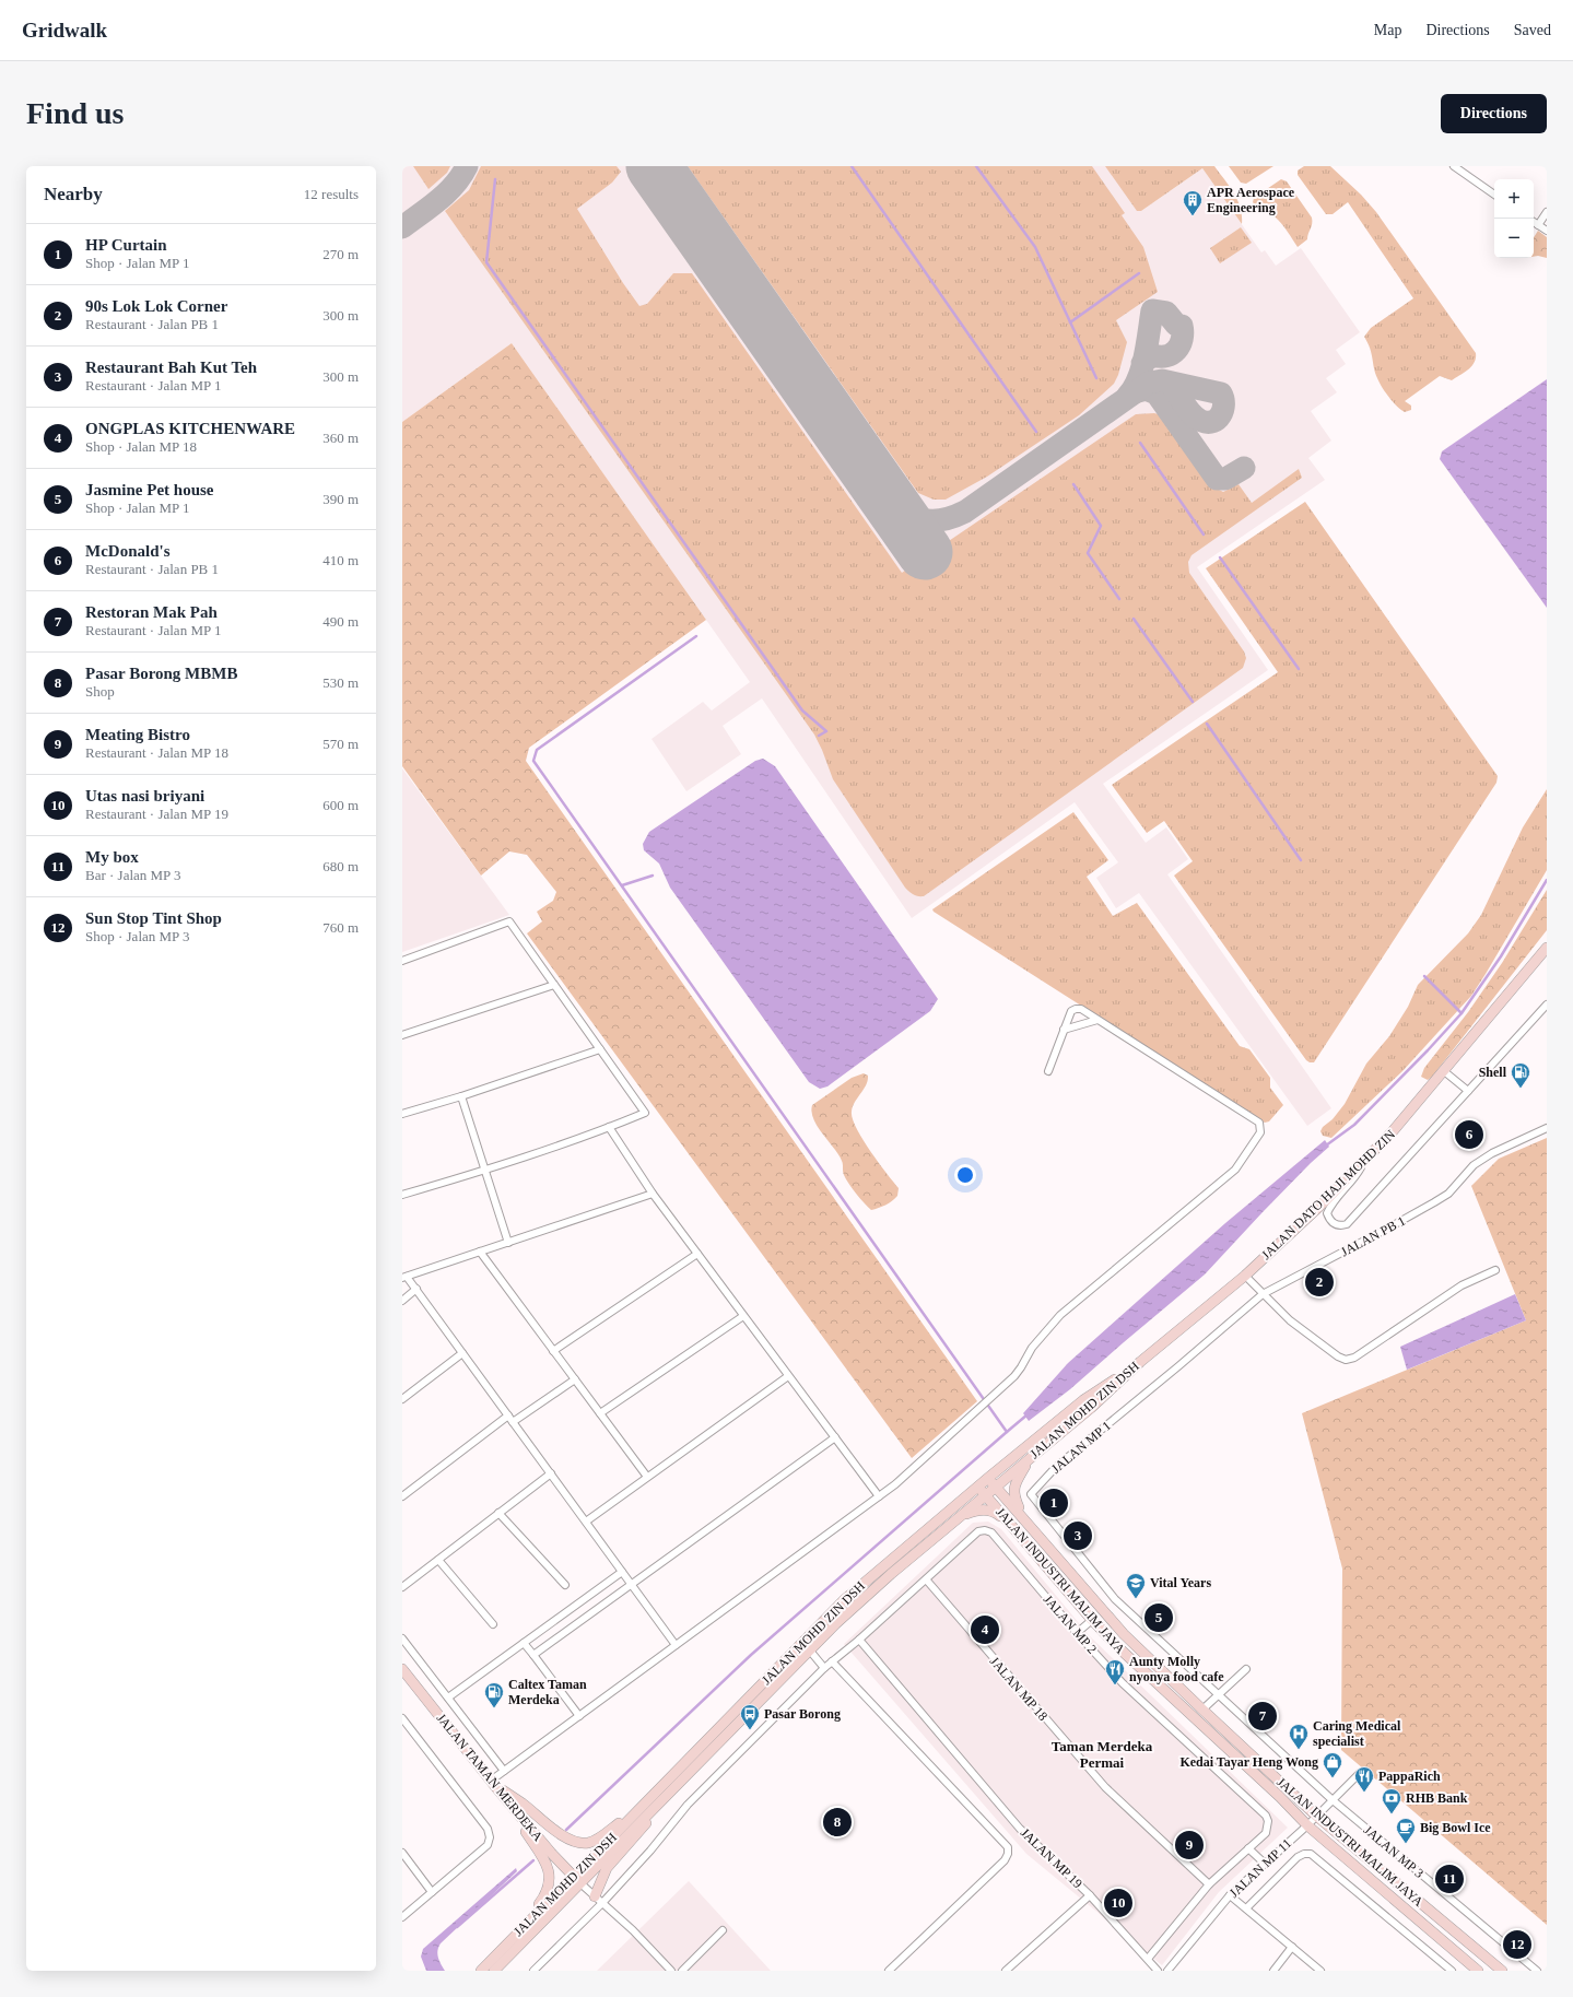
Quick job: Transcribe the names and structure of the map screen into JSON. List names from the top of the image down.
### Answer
{
  "streets": {
    "main road": [
      "JALAN DATO HAJI MOHD ZIN",
      "JALAN MOHD ZIN DSH",
      "JALAN INDUSTRI MALIM JAYA",
      "JALAN TAMAN MERDEKA"
    ],
    "street": [
      "JALAN PB 1",
      "JALAN MP 1",
      "JALAN MP 2",
      "JALAN MP 18",
      "JALAN MP 3",
      "JALAN MP 19",
      "JALAN MP 11"
    ]
  },
  "crossings": [
    ["JALAN DATO HAJI MOHD ZIN", "JALAN MOHD ZIN DSH"],
    ["JALAN PB 1", "JALAN MP 1"],
    ["JALAN MOHD ZIN DSH", "JALAN INDUSTRI MALIM JAYA"],
    ["JALAN MOHD ZIN DSH", "JALAN TAMAN MERDEKA"],
    ["JALAN MP 1", "JALAN MP 3"],
    ["JALAN MP 1", "JALAN MP 11"],
    ["JALAN INDUSTRI MALIM JAYA", "JALAN MP 11"],
    ["JALAN MP 2", "JALAN MP 18"],
    ["JALAN MP 3", "JALAN MP 11"]
  ],
  "districts": ["Taman Merdeka Permai"],
  "places": {
    "building": ["APR Aerospace Engineering"],
    "fuel station": ["Shell", "Caltex Taman Merdeka"],
    "school or university": ["Vital Years"],
    "restaurant": ["Aunty Molly nyonya food cafe", "PappaRich"],
    "bus stop": ["Pasar Borong"],
    "hospital": ["Caring Medical specialist"],
    "shop": ["Kedai Tayar Heng Wong"],
    "bank": ["RHB Bank"],
    "cafe": ["Big Bowl Ice"]
  },
  "page": {
    "header": "Gridwalk",
    "nav": ["Map", "Directions", "Saved"],
    "buttons": "Directions",
    "title": "Find us",
    "heading": ["Nearby", "12 results"],
    "map_buttons": ["+", "−"],
    "list": [
      {
        "mark": "1",
        "name": "HP Curtain",
        "note": "Shop · Jalan MP 1",
        "value": "270 m"
      },
      {
        "mark": "2",
        "name": "90s Lok Lok Corner",
        "note": "Restaurant · Jalan PB 1",
        "value": "300 m"
      },
      {
        "mark": "3",
        "name": "Restaurant Bah Kut Teh",
        "note": "Restaurant · Jalan MP 1",
        "value": "300 m"
      },
      {
        "mark": "4",
        "name": "ONGPLAS KITCHENWARE",
        "note": "Shop · Jalan MP 18",
        "value": "360 m"
      },
      {
        "mark": "5",
        "name": "Jasmine Pet house",
        "note": "Shop · Jalan MP 1",
        "value": "390 m"
      },
      {
        "mark": "6",
        "name": "McDonald's",
        "note": "Restaurant · Jalan PB 1",
        "value": "410 m"
      },
      {
        "mark": "7",
        "name": "Restoran Mak Pah",
        "note": "Restaurant · Jalan MP 1",
        "value": "490 m"
      },
      {
        "mark": "8",
        "name": "Pasar Borong MBMB",
        "note": "Shop",
        "value": "530 m"
      },
      {
        "mark": "9",
        "name": "Meating Bistro",
        "note": "Restaurant · Jalan MP 18",
        "value": "570 m"
      },
      {
        "mark": "10",
        "name": "Utas nasi briyani",
        "note": "Restaurant · Jalan MP 19",
        "value": "600 m"
      },
      {
        "mark": "11",
        "name": "My box",
        "note": "Bar · Jalan MP 3",
        "value": "680 m"
      },
      {
        "mark": "12",
        "name": "Sun Stop Tint Shop",
        "note": "Shop · Jalan MP 3",
        "value": "760 m"
      }
    ],
    "pins": [
      "6",
      "2",
      "1",
      "3",
      "5",
      "4",
      "7",
      "8",
      "9",
      "11",
      "10",
      "12"
    ]
  }
}
